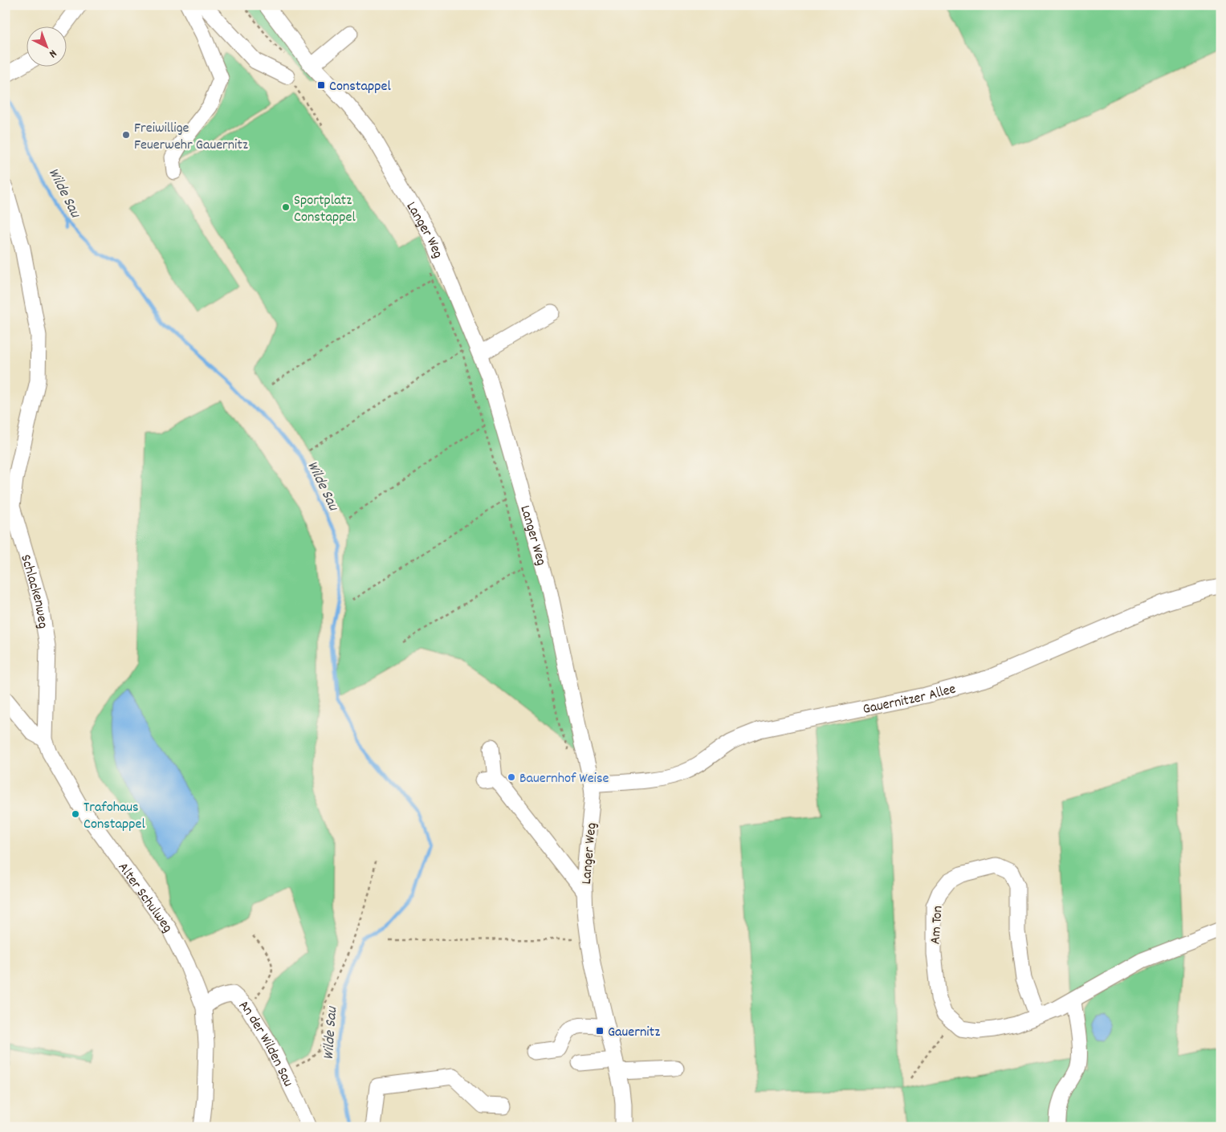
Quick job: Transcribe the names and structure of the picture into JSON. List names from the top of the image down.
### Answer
{
  "streets": {
    "street": [
      "Langer Weg",
      "Schlackenweg",
      "Gauernitzer Allee",
      "Alter Schulweg",
      "Am Ton",
      "An der Wilden Sau"
    ]
  },
  "crossings": [
    ["Langer Weg", "Gauernitzer Allee"],
    ["Schlackenweg", "Alter Schulweg"],
    ["Alter Schulweg", "An der Wilden Sau"]
  ],
  "water": ["Wilde Sau"],
  "places": {
    "transit": ["Constappel", "Gauernitz"],
    "other": [
      "Freiwillige Feuerwehr Gauernitz",
      "Sportplatz Constappel",
      "Bauernhof Weise",
      "Trafohaus Constappel"
    ]
  },
  "north": "bottom right"
}
